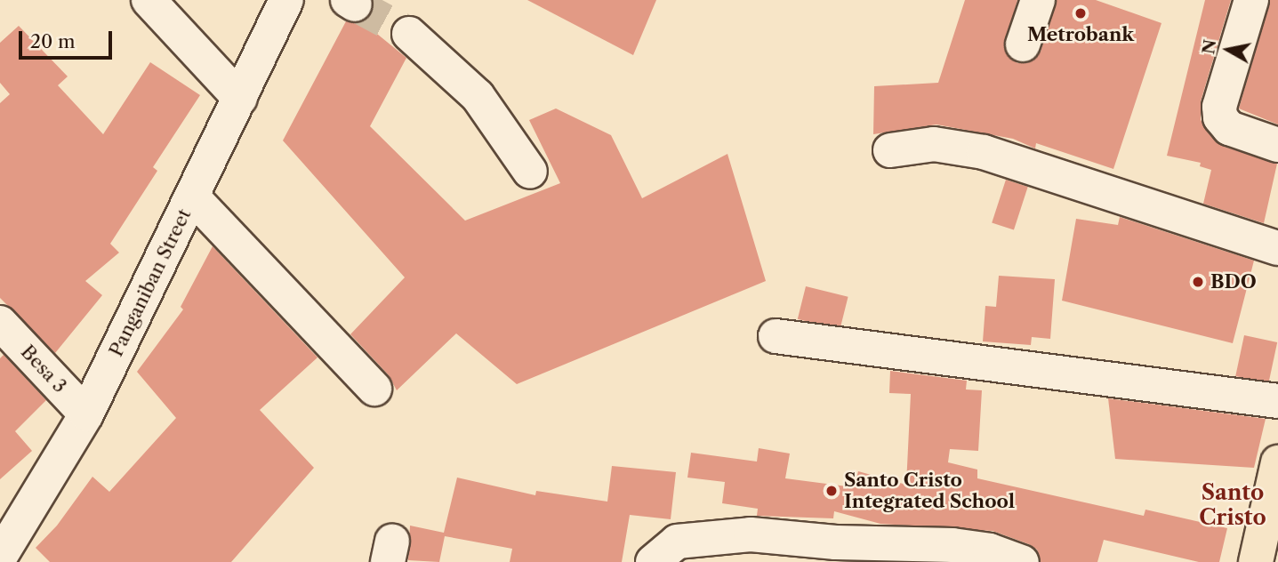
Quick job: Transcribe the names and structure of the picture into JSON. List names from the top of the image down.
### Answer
{
  "streets": {
    "street": ["Panganiban Street", "Besa 3"]
  },
  "crossings": [
    ["Panganiban Street", "Besa 3"]
  ],
  "districts": ["Santo Cristo"],
  "places": ["Metrobank", "BDO", "Santo Cristo Integrated School"],
  "scale_bar": "20 m",
  "north": "left"
}
